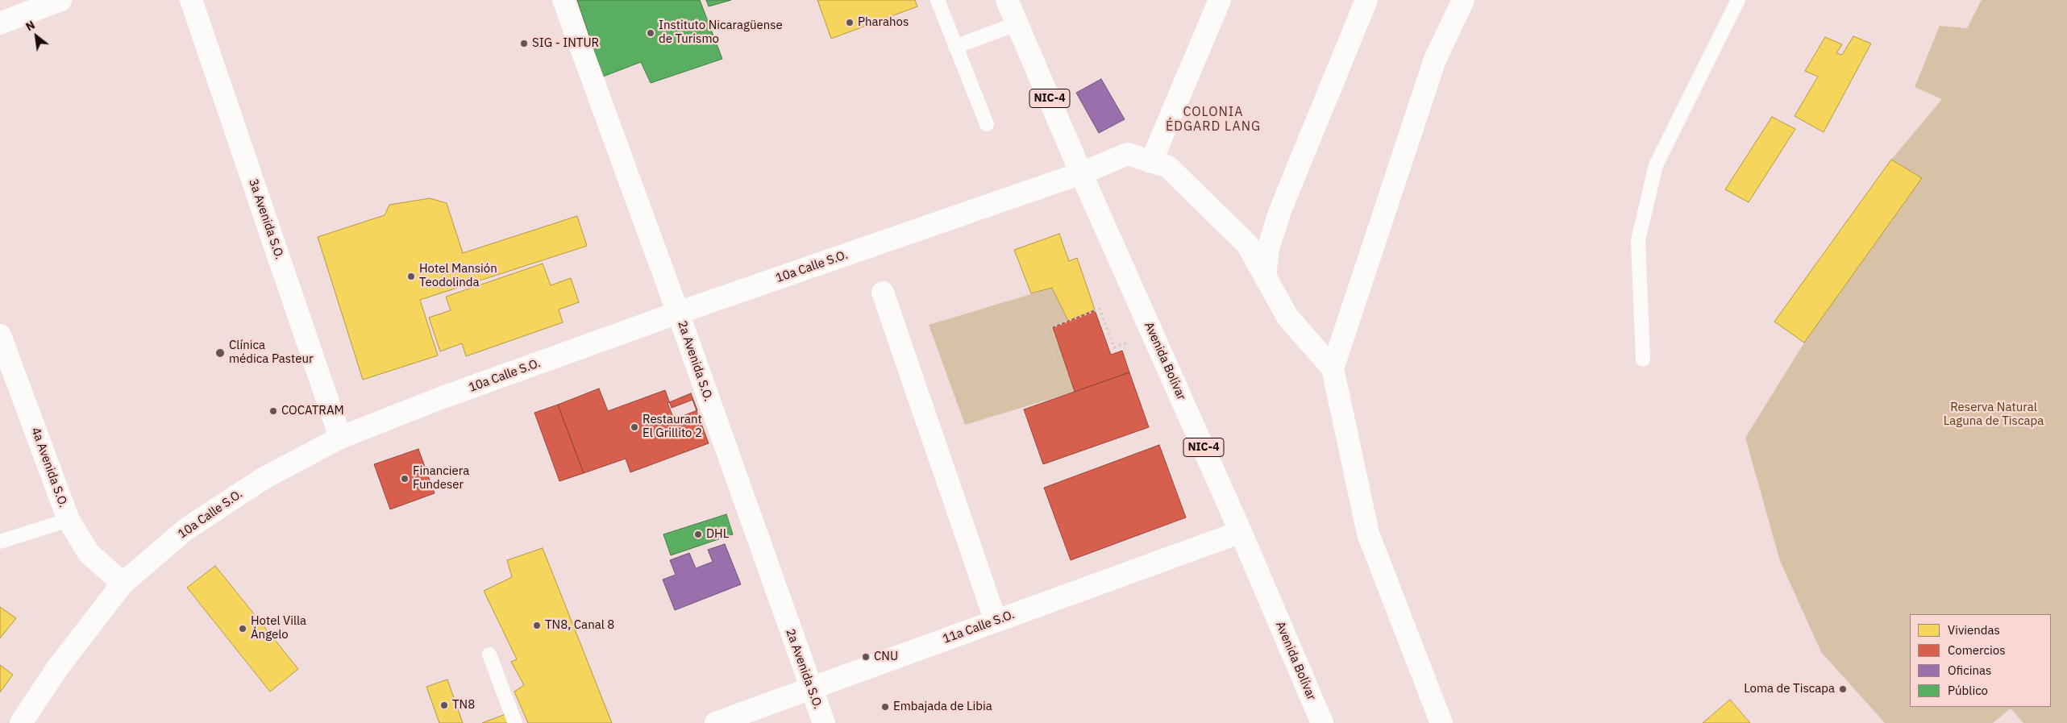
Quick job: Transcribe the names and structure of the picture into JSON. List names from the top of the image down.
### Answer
{
  "streets": {
    "main road": [
      "NIC-4",
      "3a Avenida S.O.",
      "10a Calle S.O.",
      "2a Avenida S.O.",
      "Avenida Bolívar",
      "4a Avenida S.O.",
      "11a Calle S.O."
    ]
  },
  "crossings": [
    ["3a Avenida S.O.", "10a Calle S.O."],
    ["10a Calle S.O.", "2a Avenida S.O."],
    ["10a Calle S.O.", "Avenida Bolívar"],
    ["10a Calle S.O.", "4a Avenida S.O."],
    ["2a Avenida S.O.", "11a Calle S.O."],
    ["Avenida Bolívar", "11a Calle S.O."]
  ],
  "districts": ["COLONIA ÉDGARD LANG"],
  "parks": ["Reserva Natural Laguna de Tiscapa"],
  "places": [
    "Pharahos",
    "Instituto Nicaragüense de Turismo",
    "SIG - INTUR",
    "Hotel Mansión Teodolinda",
    "Clínica médica Pasteur",
    "COCATRAM",
    "Restaurant El Grillito 2",
    "Financiera Fundeser",
    "DHL",
    "TN8, Canal 8",
    "Hotel Villa Ángelo",
    "CNU",
    "Loma de Tiscapa",
    "TN8",
    "Embajada de Libia"
  ],
  "legend": [
    "Viviendas",
    "Comercios",
    "Oficinas",
    "Público"
  ],
  "north": "top left"
}
